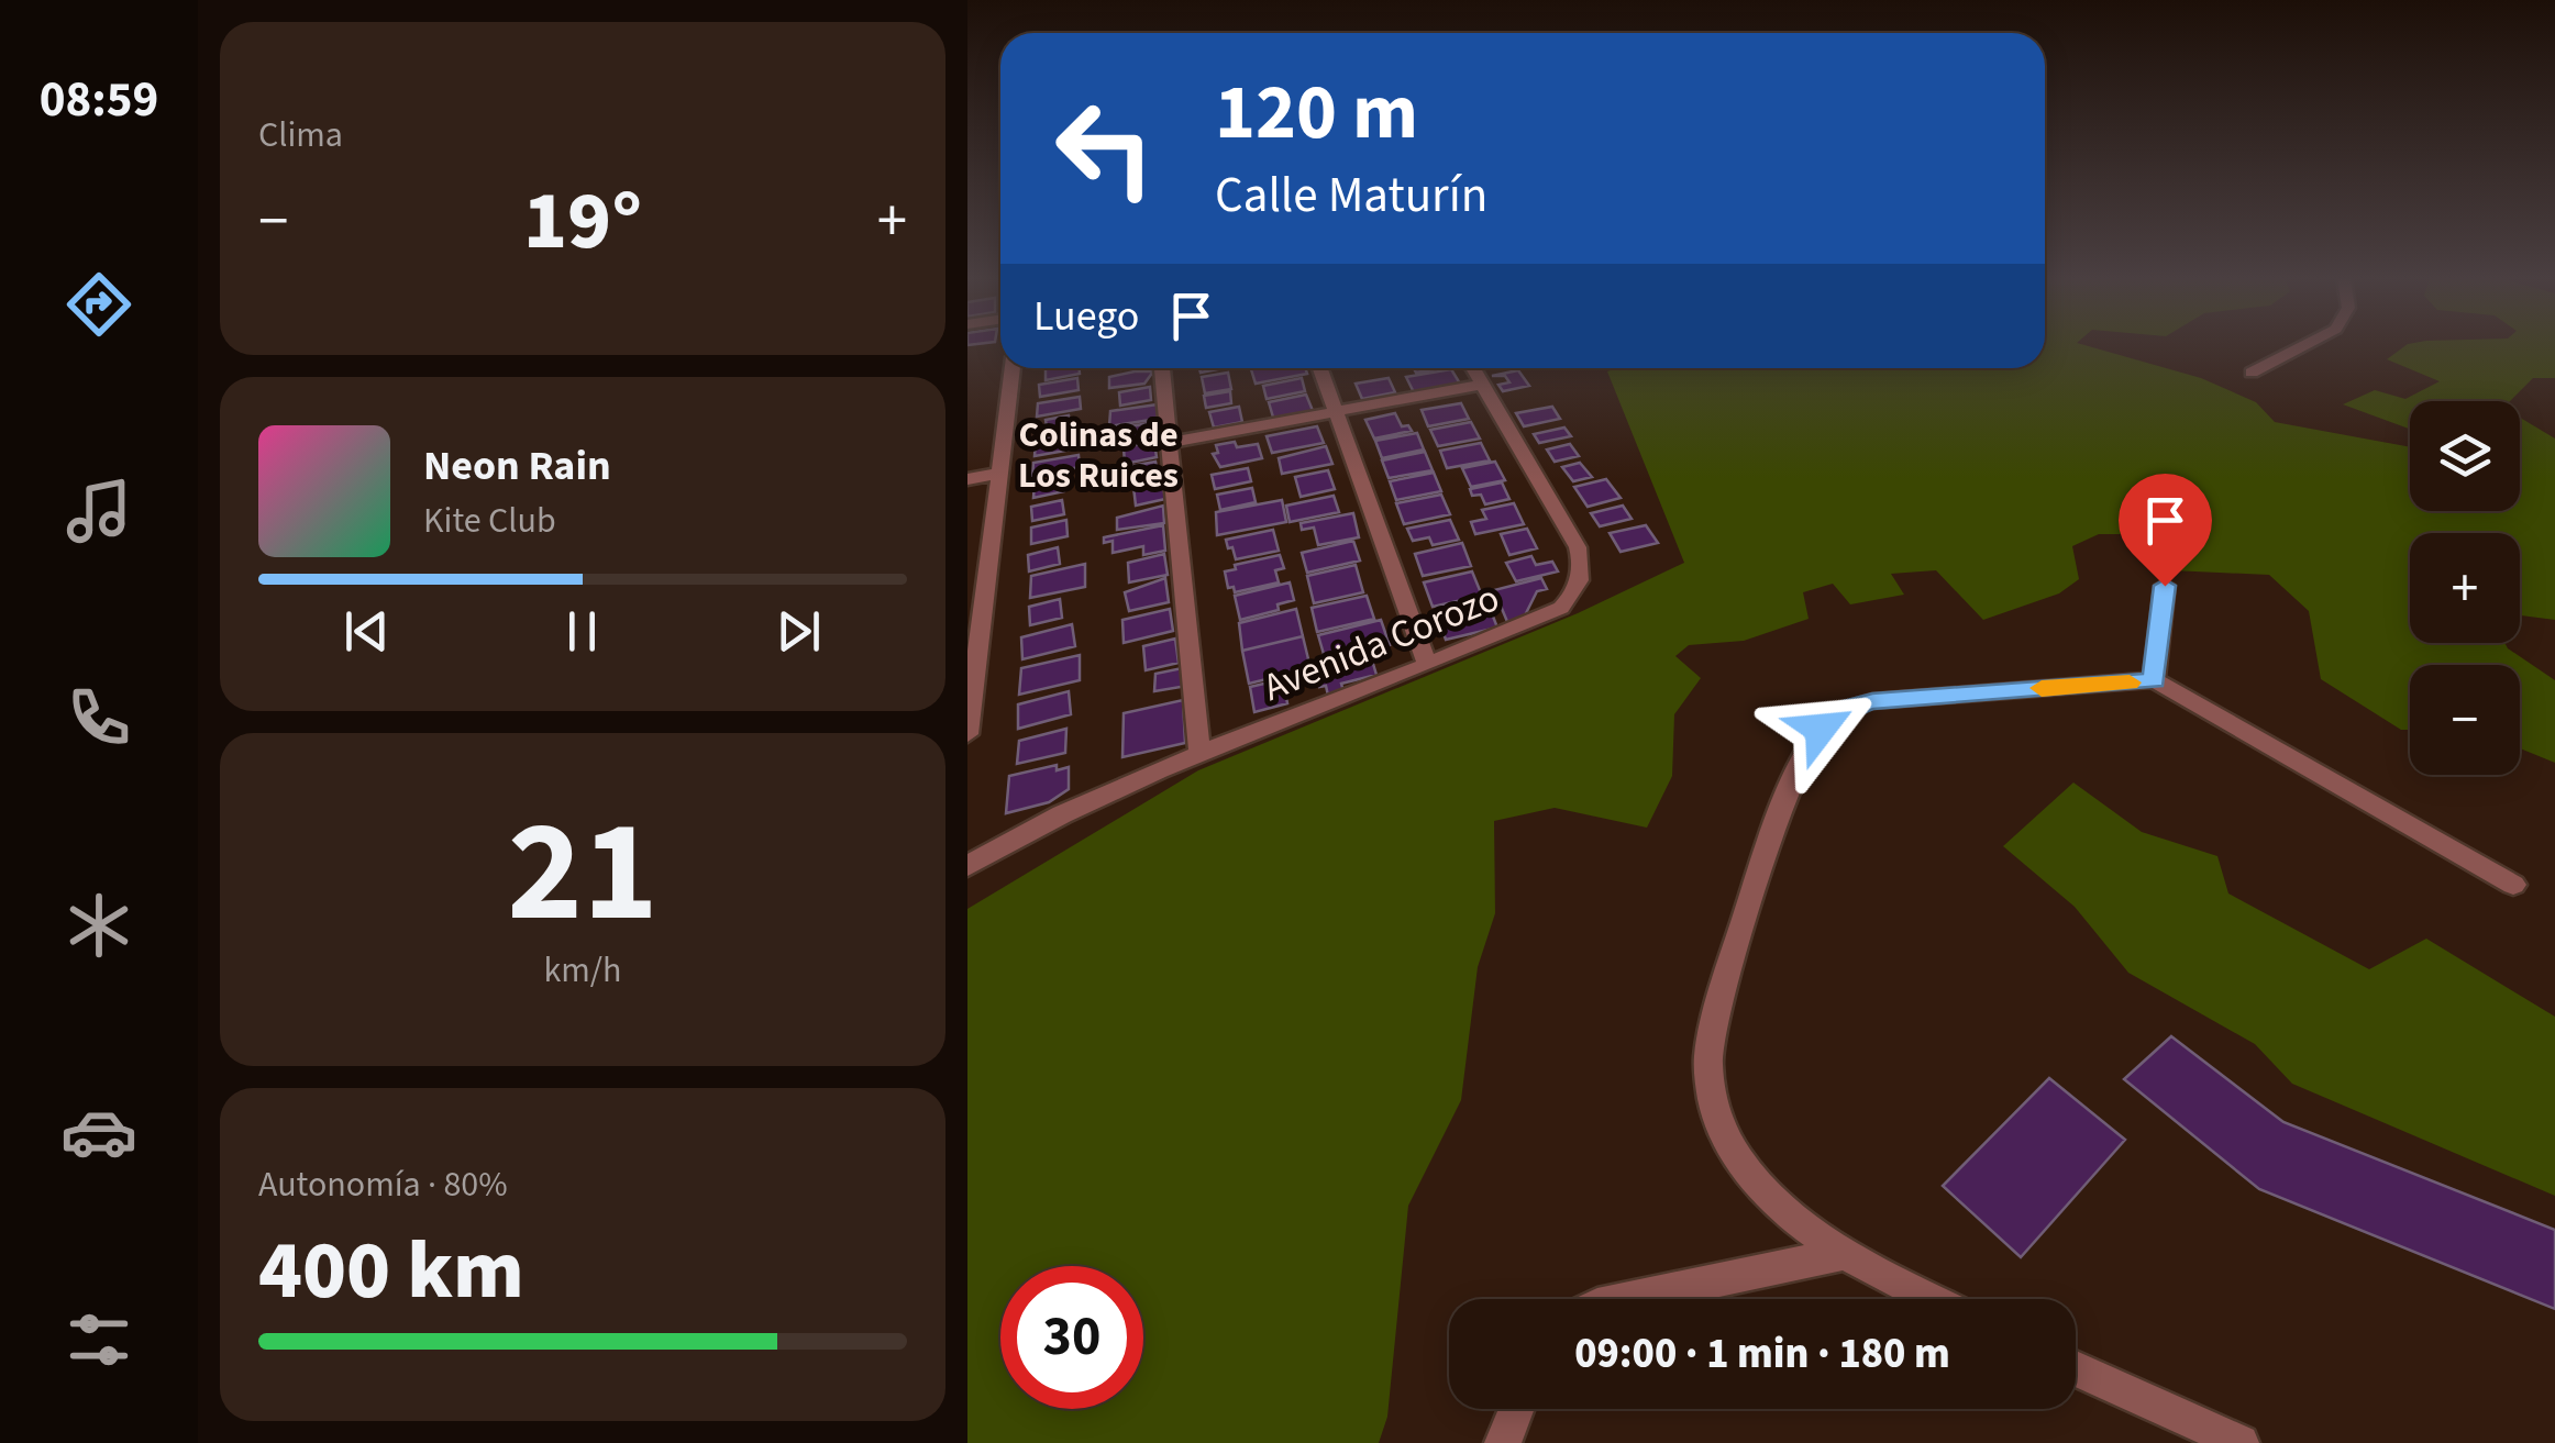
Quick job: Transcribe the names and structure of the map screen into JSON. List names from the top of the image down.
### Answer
{
  "streets": {
    "street": ["Avenida Corozo"]
  },
  "districts": ["Colinas de Los Ruices"],
  "page": {
    "tabs": "08:59",
    "tile": [
      "Clima",
      ["21", "km/h"],
      ["Autonomía · 80%", "400 km"]
    ],
    "turn": ["120 m", "Calle Maturín"],
    "heat": ["−", "19°", "+"],
    "then": "Luego",
    "map_buttons": ["+", "−"],
    "song": ["Neon Rain", "Kite Club"],
    "limit": "30",
    "trip": "09:00 · 1 min · 180 m"
  }
}
